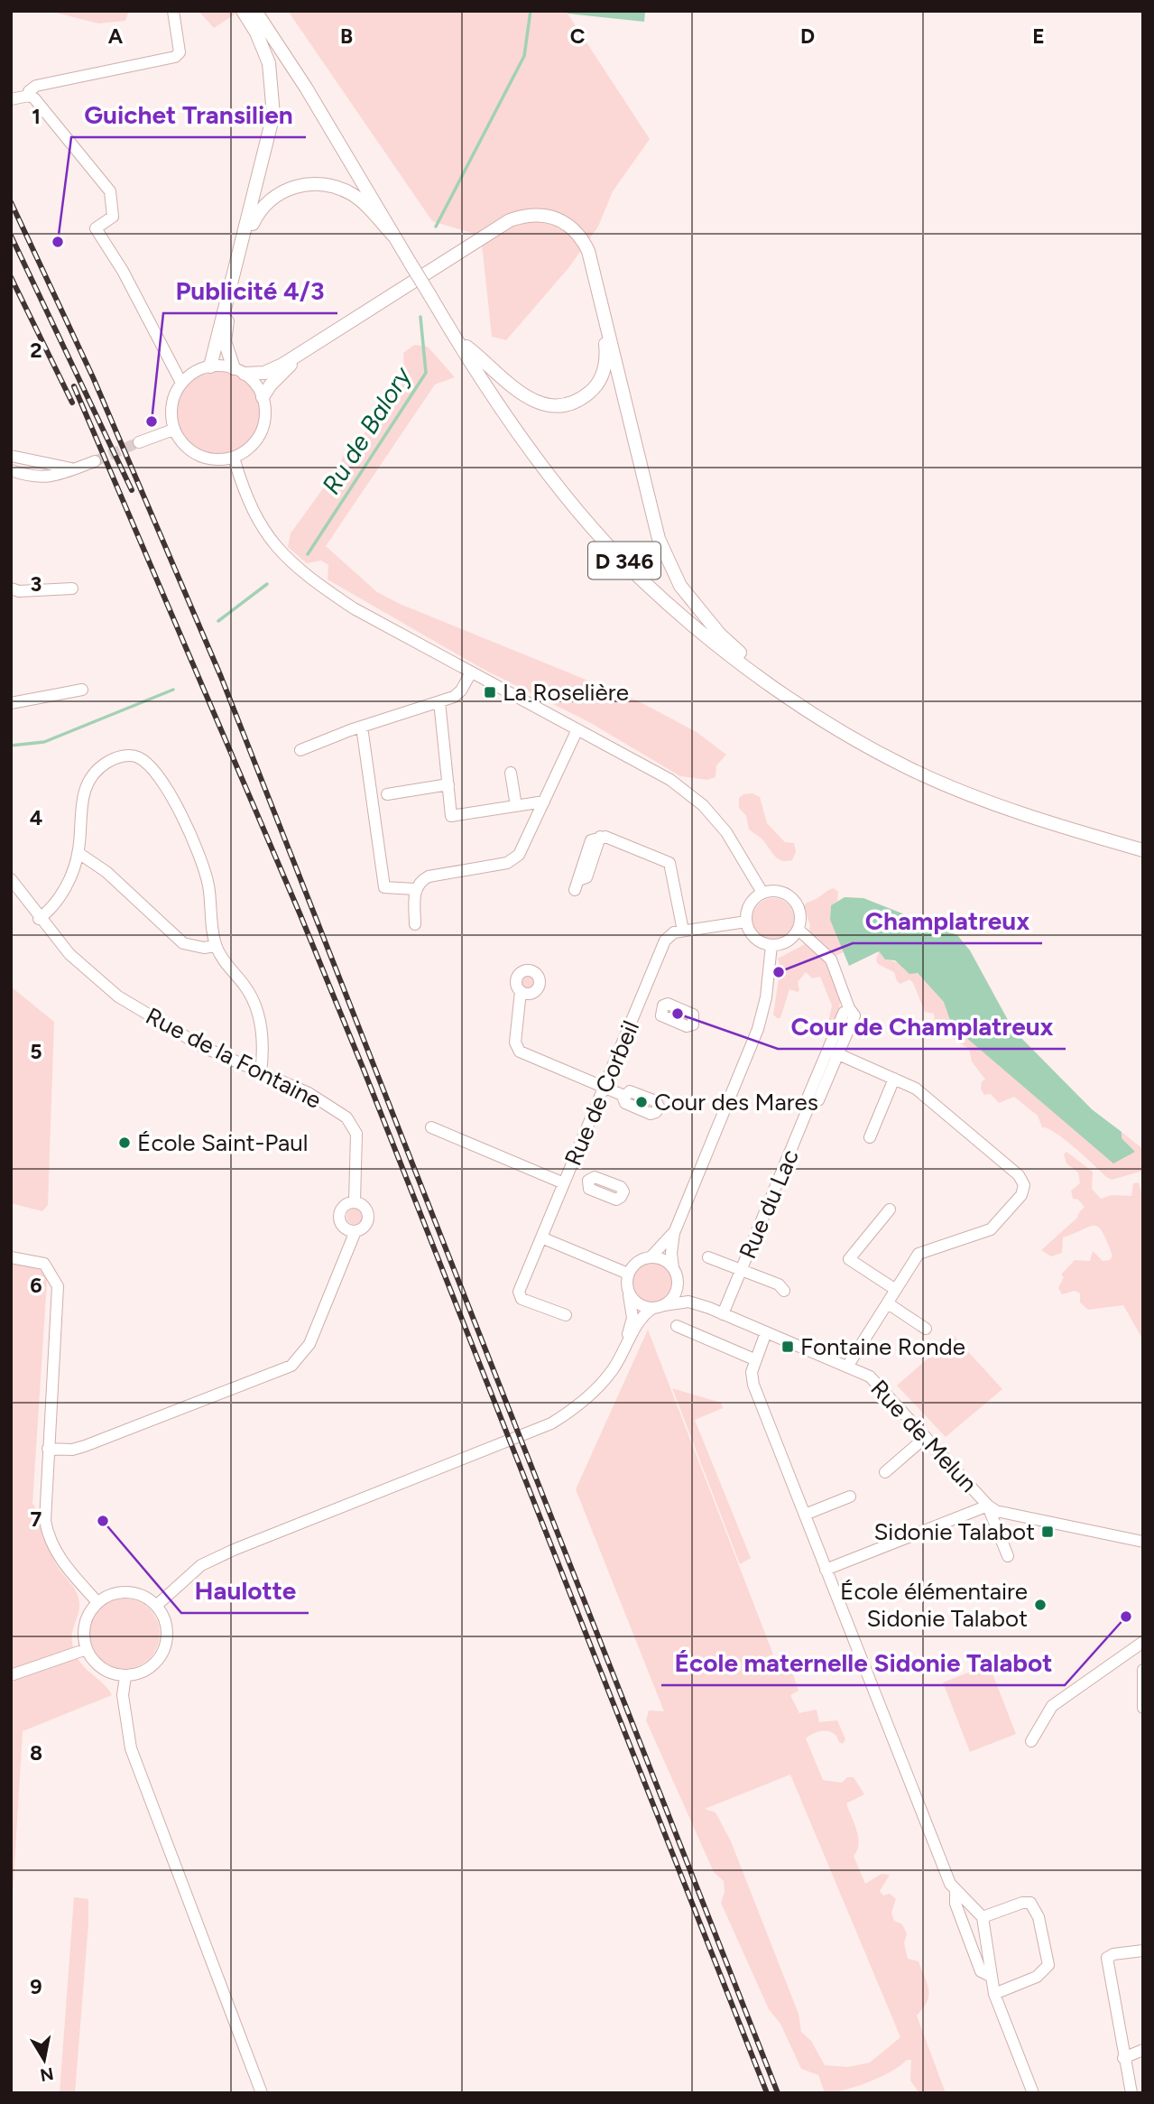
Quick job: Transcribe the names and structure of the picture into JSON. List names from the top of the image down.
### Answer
{
  "streets": {
    "main road": ["D 346"],
    "street": [
      "Rue de la Fontaine",
      "Rue de Corbeil",
      "Rue du Lac",
      "Rue de Melun"
    ]
  },
  "crossings": [
    ["Rue du Lac", "Rue de Melun"]
  ],
  "water": ["Ru de Balory"],
  "places": {
    "other": [
      "Guichet Transilien",
      "Publicité 4/3",
      "Champlatreux",
      "Cour de Champlatreux",
      "Cour des Mares",
      "École Saint-Paul",
      "Haulotte",
      "École élémentaire Sidonie Talabot",
      "École maternelle Sidonie Talabot"
    ],
    "transit": ["La Roselière", "Fontaine Ronde", "Sidonie Talabot"]
  },
  "north": "bottom",
  "grid": {
    "columns": [
      "A",
      "B",
      "C",
      "D",
      "E"
    ],
    "rows": [
      "1",
      "2",
      "3",
      "4",
      "5",
      "6",
      "7",
      "8",
      "9"
    ]
  }
}
